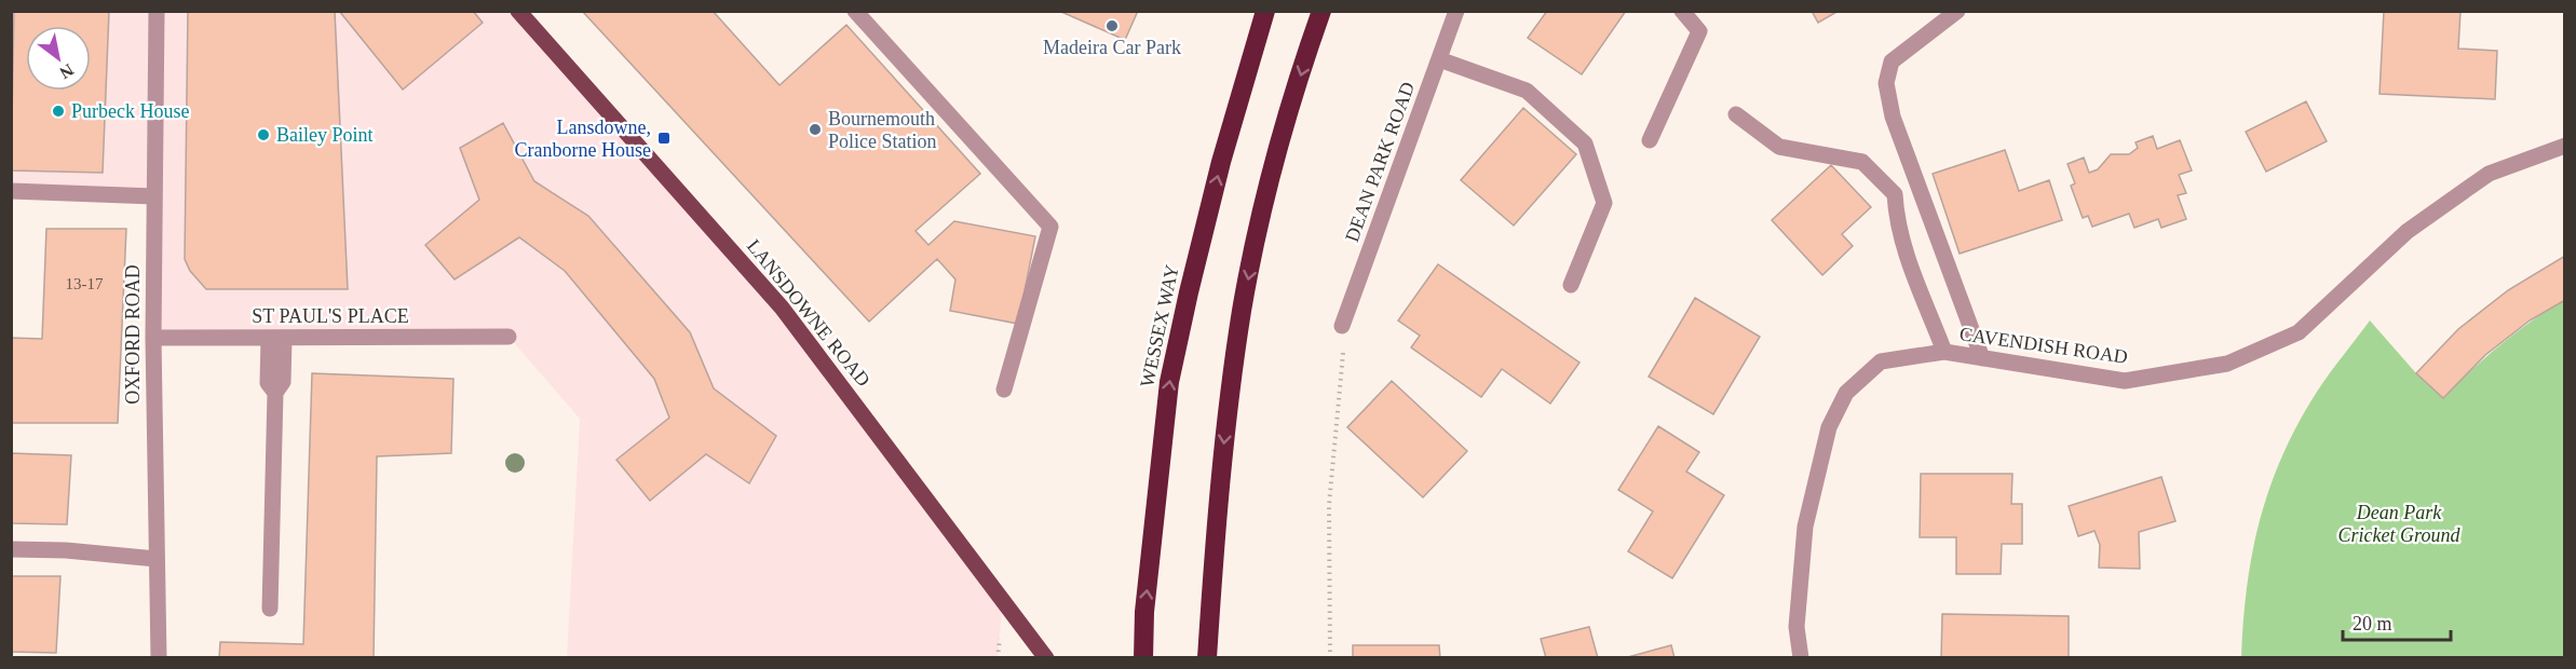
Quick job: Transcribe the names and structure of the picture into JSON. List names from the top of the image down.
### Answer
{
  "streets": {
    "highway": ["WESSEX WAY"],
    "main road": ["LANSDOWNE ROAD"],
    "street": [
      "DEAN PARK ROAD",
      "ST PAUL'S PLACE",
      "OXFORD ROAD",
      "CAVENDISH ROAD"
    ]
  },
  "crossings": [
    ["ST PAUL'S PLACE", "OXFORD ROAD"]
  ],
  "parks": ["Dean Park Cricket Ground"],
  "places": {
    "other": [
      "Madeira Car Park",
      "Purbeck House",
      "Bournemouth Police Station",
      "Bailey Point"
    ],
    "transit": ["Lansdowne, Cranborne House"]
  },
  "house_numbers": ["13-17"],
  "scale_bar": "20 m",
  "north": "bottom right"
}
